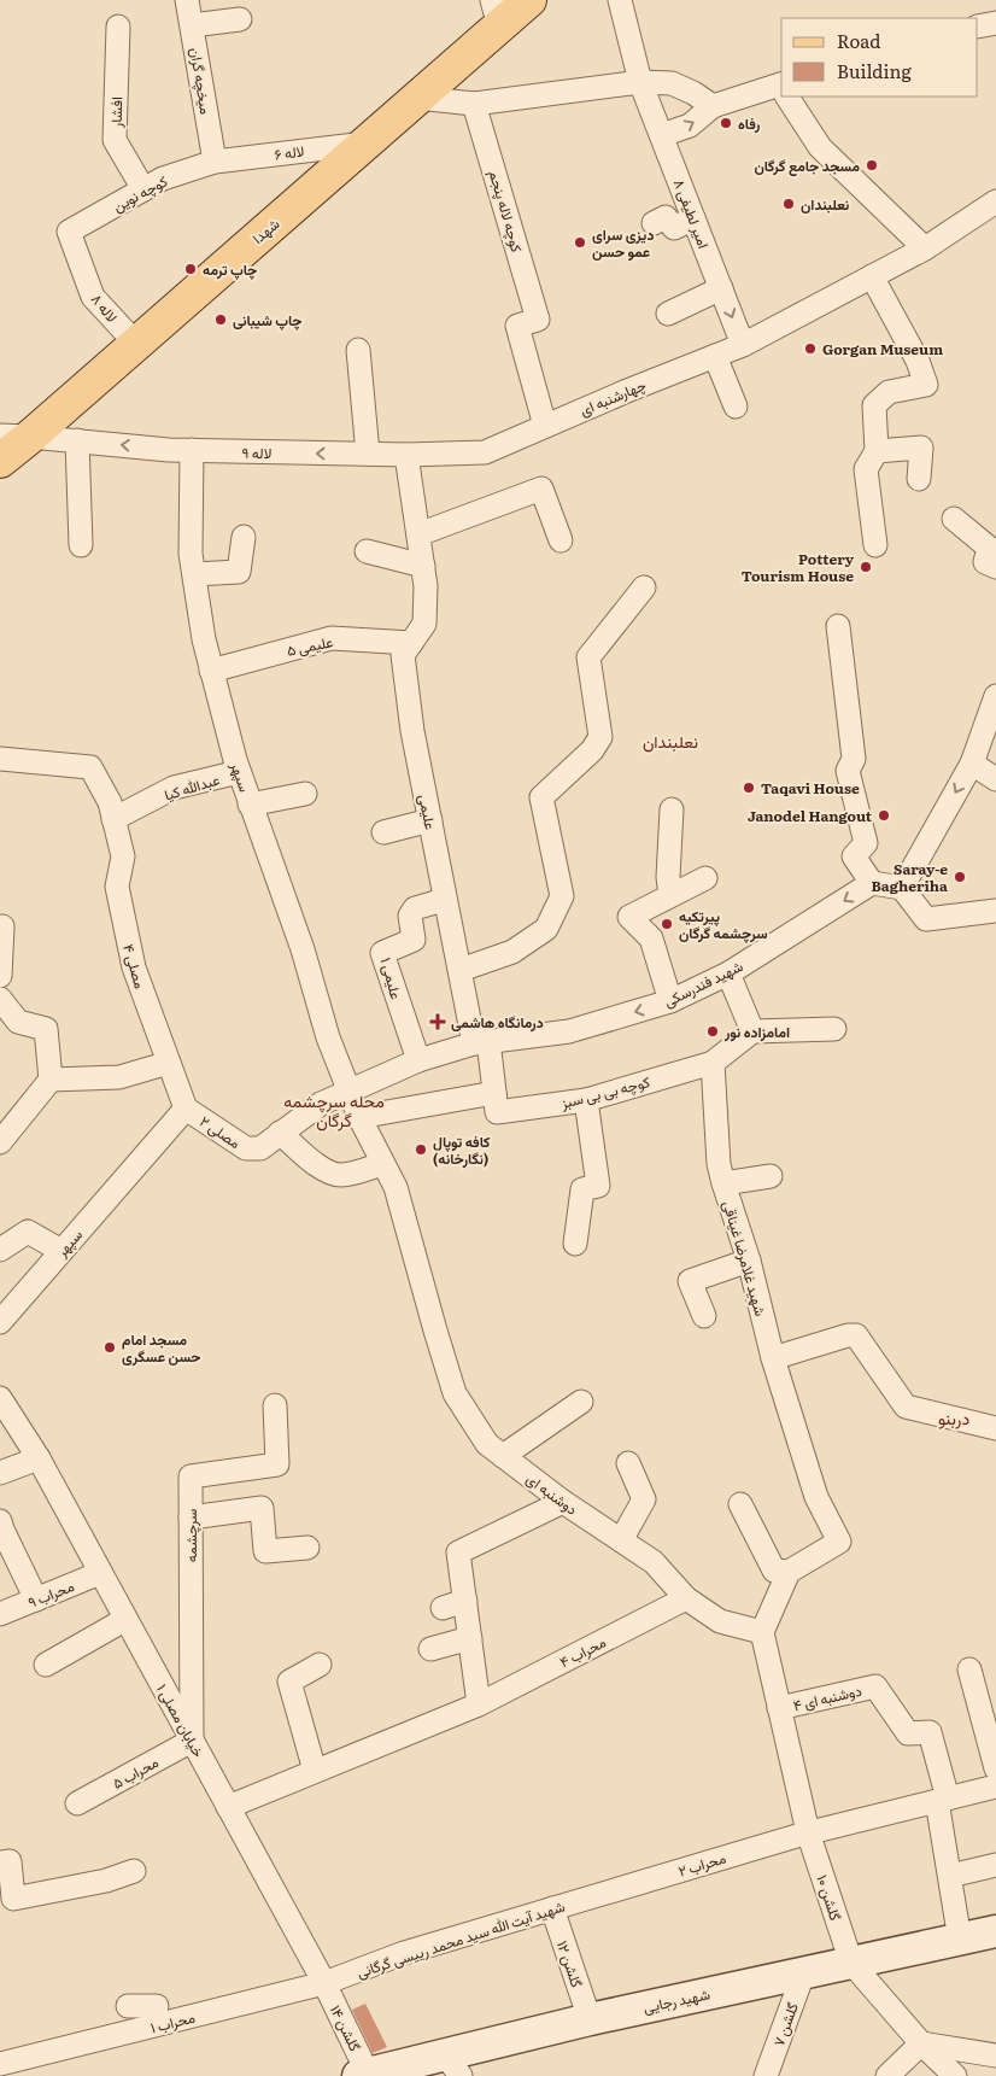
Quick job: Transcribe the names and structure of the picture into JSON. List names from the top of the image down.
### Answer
{
  "streets": {
    "main road": ["شهدا", "شهید رجایی"],
    "street": [
      "میخچه گران",
      "افشار",
      "۶ لاله",
      "کوچه نوین",
      "کوچه لاله پنجم",
      "۸ امیر لطیفی",
      "۸ لاله",
      "چهارشنبه ای",
      "۹ لاله",
      "۵ علیمی",
      "سپهر",
      "عبدالله کیا",
      "علیمی",
      "۴ مصلی",
      "۱ علیمی",
      "شهید فندرسکی",
      "کوچه بی بی سبز",
      "۲ مصلی",
      "شهید غلامرضا غیناقی",
      "دوشنبه ای",
      "سرچشمه",
      "۹ محراب",
      "۴ محراب",
      "۴ دوشنبه ای",
      "خیابان مصلی ۱",
      "۵ محراب",
      "۲ محراب",
      "۱۰ گلشن",
      "شهید آیت الله سید محمد رییسی گرگانی",
      "۱۲ گلشن",
      "۱ محراب",
      "۷ گلشن",
      "گلشن ۱۴"
    ]
  },
  "crossings": [
    ["میخچه گران", "۶ لاله"],
    ["میخچه گران", "کوچه نوین"],
    ["افشار", "کوچه نوین"],
    ["۶ لاله", "کوچه نوین"],
    ["۶ لاله", "شهدا"],
    ["کوچه نوین", "۸ لاله"],
    ["کوچه لاله پنجم", "چهارشنبه ای"],
    ["۸ امیر لطیفی", "چهارشنبه ای"],
    ["شهدا", "۸ لاله"],
    ["شهدا", "۹ لاله"],
    ["چهارشنبه ای", "۹ لاله"],
    ["۹ لاله", "سپهر"],
    ["۵ علیمی", "سپهر"],
    ["۵ علیمی", "علیمی"],
    ["سپهر", "عبدالله کیا"],
    ["سپهر", "۴ مصلی"],
    ["سپهر", "شهید فندرسکی"],
    ["سپهر", "۲ مصلی"],
    ["سپهر", "دوشنبه ای"],
    ["عبدالله کیا", "۴ مصلی"],
    ["علیمی", "۱ علیمی"],
    ["علیمی", "شهید فندرسکی"],
    ["علیمی", "کوچه بی بی سبز"],
    ["۴ مصلی", "۲ مصلی"],
    ["۱ علیمی", "شهید فندرسکی"],
    ["شهید فندرسکی", "۲ مصلی"],
    ["شهید فندرسکی", "دوشنبه ای"],
    ["کوچه بی بی سبز", "شهید غلامرضا غیناقی"],
    ["کوچه بی بی سبز", "دوشنبه ای"],
    ["۲ مصلی", "دوشنبه ای"],
    ["دوشنبه ای", "۴ محراب"],
    ["سرچشمه", "خیابان مصلی ۱"],
    ["سرچشمه", "۵ محراب"],
    ["۹ محراب", "خیابان مصلی ۱"],
    ["۴ محراب", "خیابان مصلی ۱"],
    ["۴ دوشنبه ای", "۲ محراب"],
    ["خیابان مصلی ۱", "۵ محراب"],
    ["خیابان مصلی ۱", "شهید آیت الله سید محمد رییسی گرگانی"],
    ["خیابان مصلی ۱", "۱ محراب"],
    ["خیابان مصلی ۱", "گلشن ۱۴"],
    ["۲ محراب", "۱۰ گلشن"],
    ["۲ محراب", "شهید آیت الله سید محمد رییسی گرگانی"],
    ["۱۰ گلشن", "شهید رجایی"],
    ["شهید آیت الله سید محمد رییسی گرگانی", "۱۲ گلشن"],
    ["شهید آیت الله سید محمد رییسی گرگانی", "۱ محراب"],
    ["شهید آیت الله سید محمد رییسی گرگانی", "گلشن ۱۴"],
    ["۱۲ گلشن", "شهید رجایی"],
    ["شهید رجایی", "۷ گلشن"],
    ["شهید رجایی", "گلشن ۱۴"],
    ["۱ محراب", "گلشن ۱۴"]
  ],
  "one_way": ["۹ لاله", "شهید فندرسکی"],
  "districts": ["نعلبندان", "محله سرچشمه گرگان", "دربنو"],
  "places": {
    "other": [
      "رفاه",
      "مسجد جامع گرگان",
      "نعلبندان",
      "دیزی سرای عمو حسن",
      "چاپ ترمه",
      "چاپ شیبانی",
      "Gorgan Museum",
      "Pottery Tourism House",
      "Taqavi House",
      "Janodel Hangout",
      "Saray-e Bagheriha",
      "پیرتکیه سرچشمه گرگان",
      "امامزاده نور",
      "کافه توپال (نگارخانه)",
      "مسجد امام حسن عسگری"
    ],
    "health": ["درمانگاه هاشمی"]
  },
  "legend": ["Road", "Building"]
}
